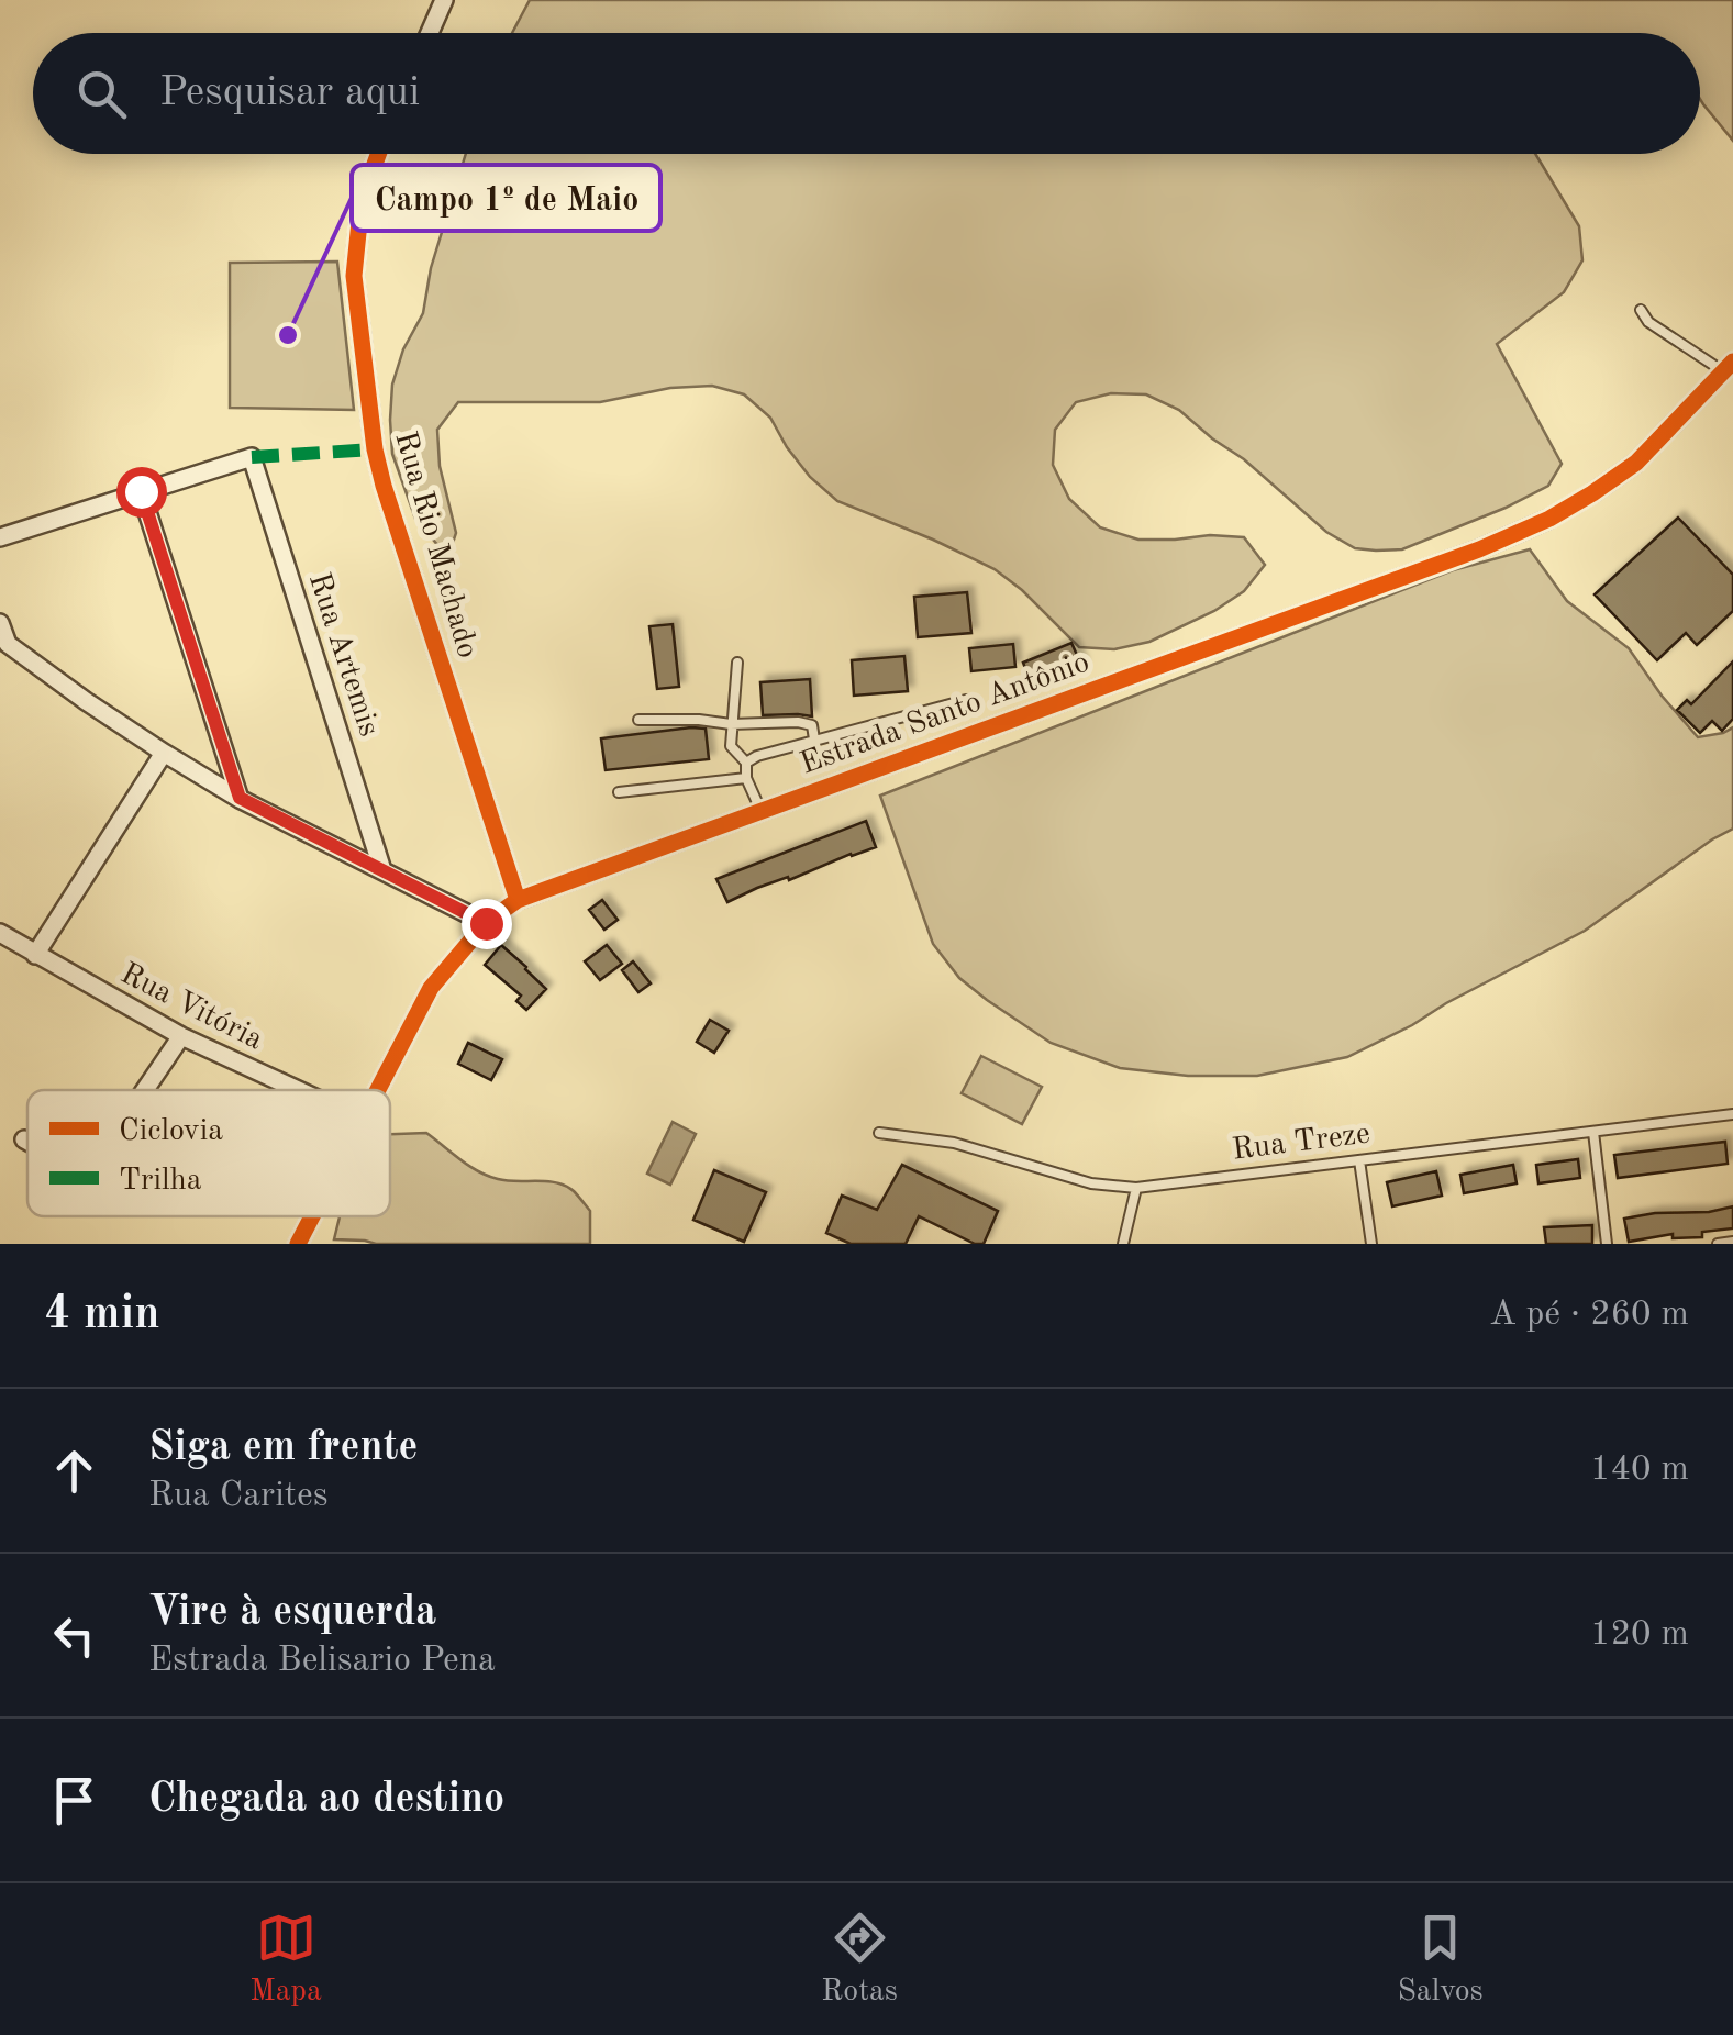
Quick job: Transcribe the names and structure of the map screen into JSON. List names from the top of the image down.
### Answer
{
  "streets": {
    "street": [
      "Rua Rio Machado",
      "Rua Artemis",
      "Estrada Santo Antônio",
      "Rua Vitória"
    ],
    "lane": ["Rua Treze"]
  },
  "crossings": [
    ["Rua Rio Machado", "Estrada Santo Antônio"]
  ],
  "places": ["Campo 1º de Maio"],
  "legend": ["Ciclovia", "Trilha"],
  "page": {
    "search": "Pesquisar aqui",
    "heading": ["4 min", "A pé · 260 m"],
    "list": [
      ["Siga em frente", "Rua Carites", "140 m"],
      ["Vire à esquerda", "Estrada Belisario Pena", "120 m"],
      "Chegada ao destino"
    ],
    "nav": ["Mapa", "Rotas", "Salvos"]
  }
}
